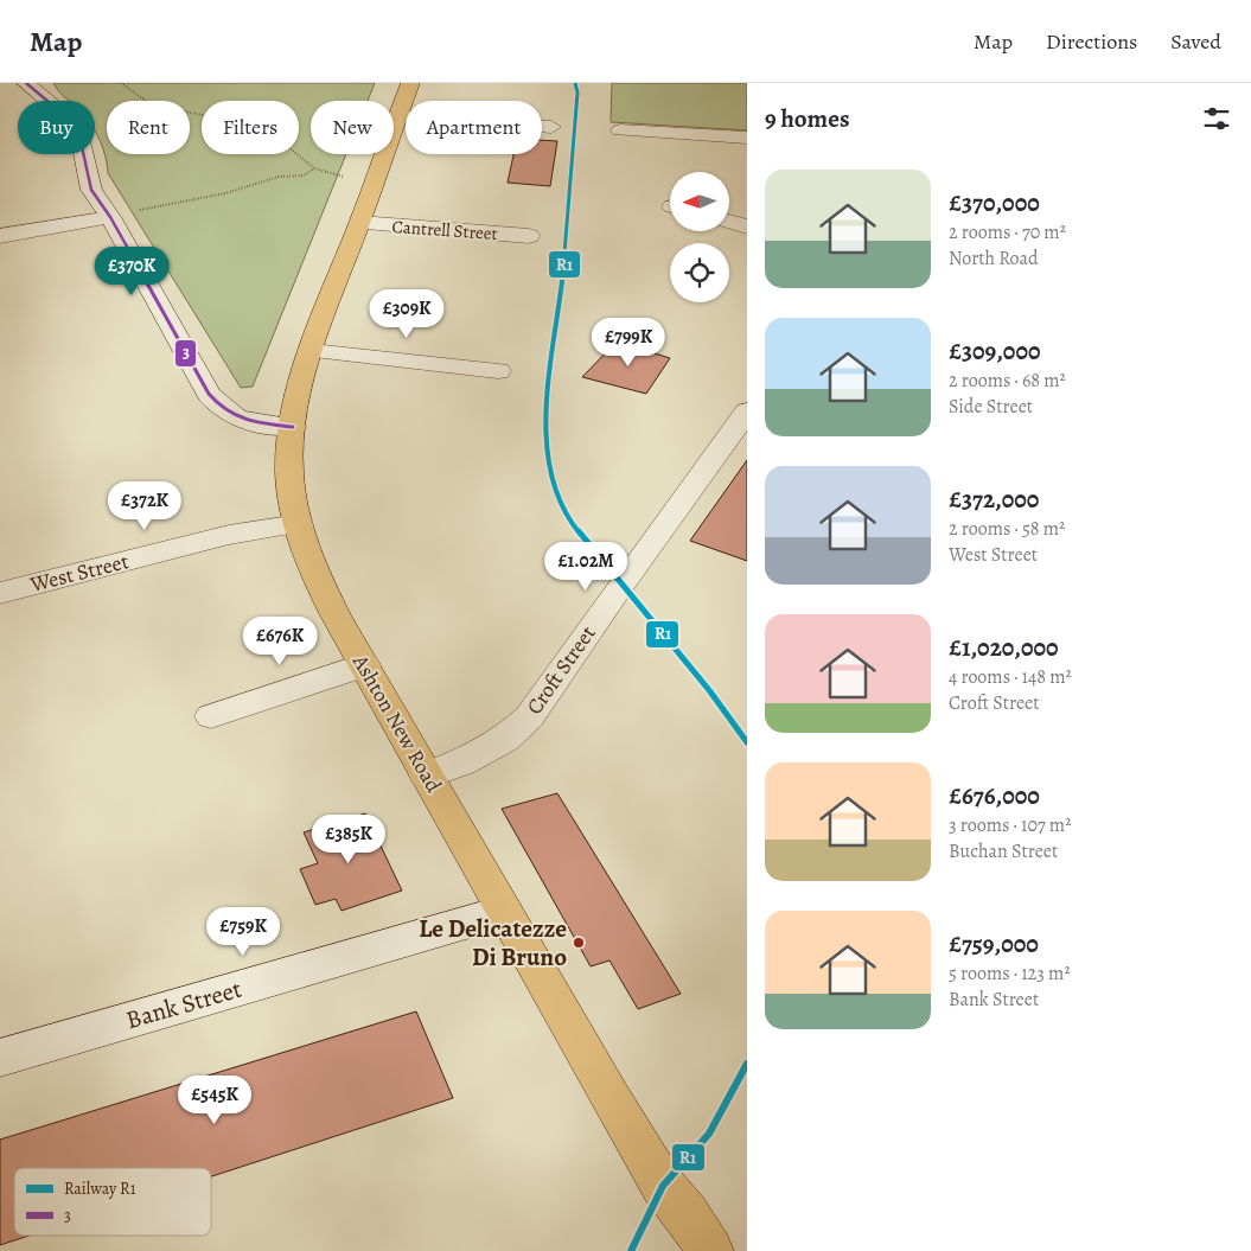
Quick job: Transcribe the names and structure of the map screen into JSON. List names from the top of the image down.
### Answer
{
  "streets": {
    "main road": ["Ashton New Road"],
    "street": [
      "Cantrell Street",
      "West Street",
      "Croft Street",
      "Bank Street"
    ]
  },
  "crossings": [
    ["Cantrell Street", "Ashton New Road"],
    ["West Street", "Ashton New Road"],
    ["Croft Street", "Ashton New Road"],
    ["Ashton New Road", "Bank Street"]
  ],
  "places": ["Le Delicatezze Di Bruno"],
  "lines": ["rail line R1", "transit line 3"],
  "legend": ["Railway R1", "3"],
  "north": "left",
  "page": {
    "header": "Map",
    "nav": ["Map", "Directions", "Saved"],
    "heading": "9 homes",
    "chip": [
      "Buy",
      "Rent",
      "Filters",
      "New",
      "Apartment"
    ],
    "list": [
      {
        "name": "£370,000",
        "note": "2 rooms · 70 m² · North Road"
      },
      {
        "name": "£309,000",
        "note": "2 rooms · 68 m² · Side Street"
      },
      {
        "name": "£372,000",
        "note": "2 rooms · 58 m² · West Street"
      },
      {
        "name": "£1,020,000",
        "note": "4 rooms · 148 m² · Croft Street"
      },
      {
        "name": "£676,000",
        "note": "3 rooms · 107 m² · Buchan Street"
      },
      {
        "name": "£759,000",
        "note": "5 rooms · 123 m² · Bank Street"
      }
    ],
    "price": [
      "£370K",
      "£309K",
      "£799K",
      "£372K",
      "£1.02M",
      "£676K",
      "£385K",
      "£759K",
      "£545K"
    ]
  }
}
